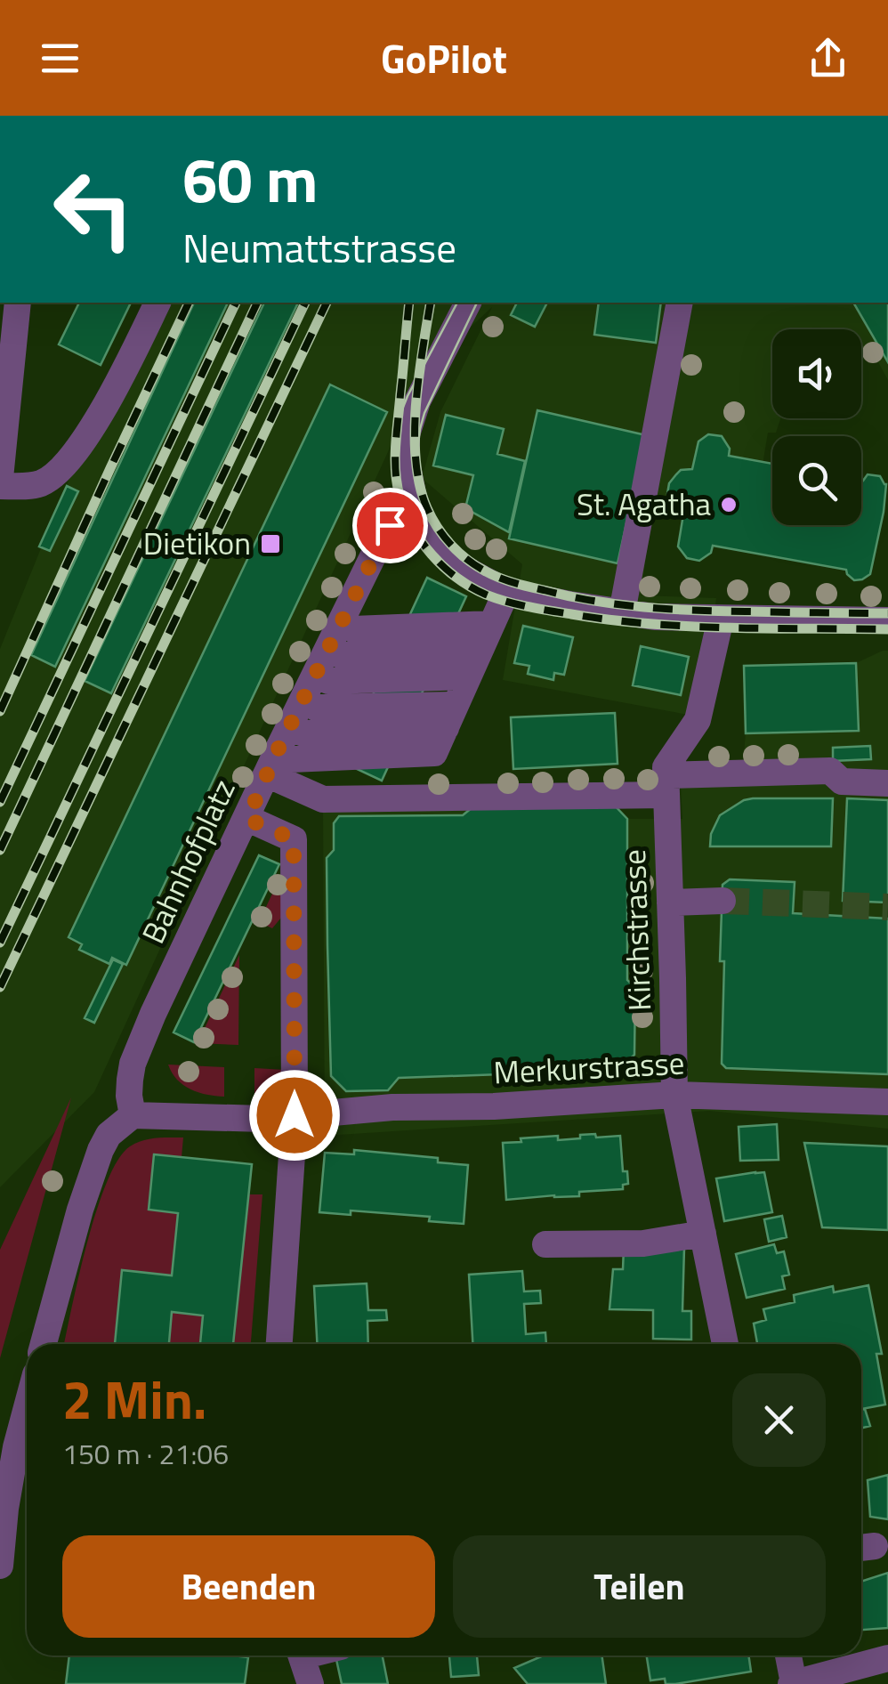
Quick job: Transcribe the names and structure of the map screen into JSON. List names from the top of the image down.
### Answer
{
  "streets": {
    "street": ["Bahnhofplatz", "Kirchstrasse", "Merkurstrasse"]
  },
  "crossings": [
    ["Kirchstrasse", "Merkurstrasse"]
  ],
  "places": {
    "other": ["St. Agatha"],
    "transit": ["Dietikon"]
  },
  "page": {
    "header": "GoPilot",
    "turn": ["60 m", "Neumattstrasse"],
    "heading": ["2 Min.", "150 m · 21:06"],
    "buttons": ["Beenden", "Teilen"]
  }
}
